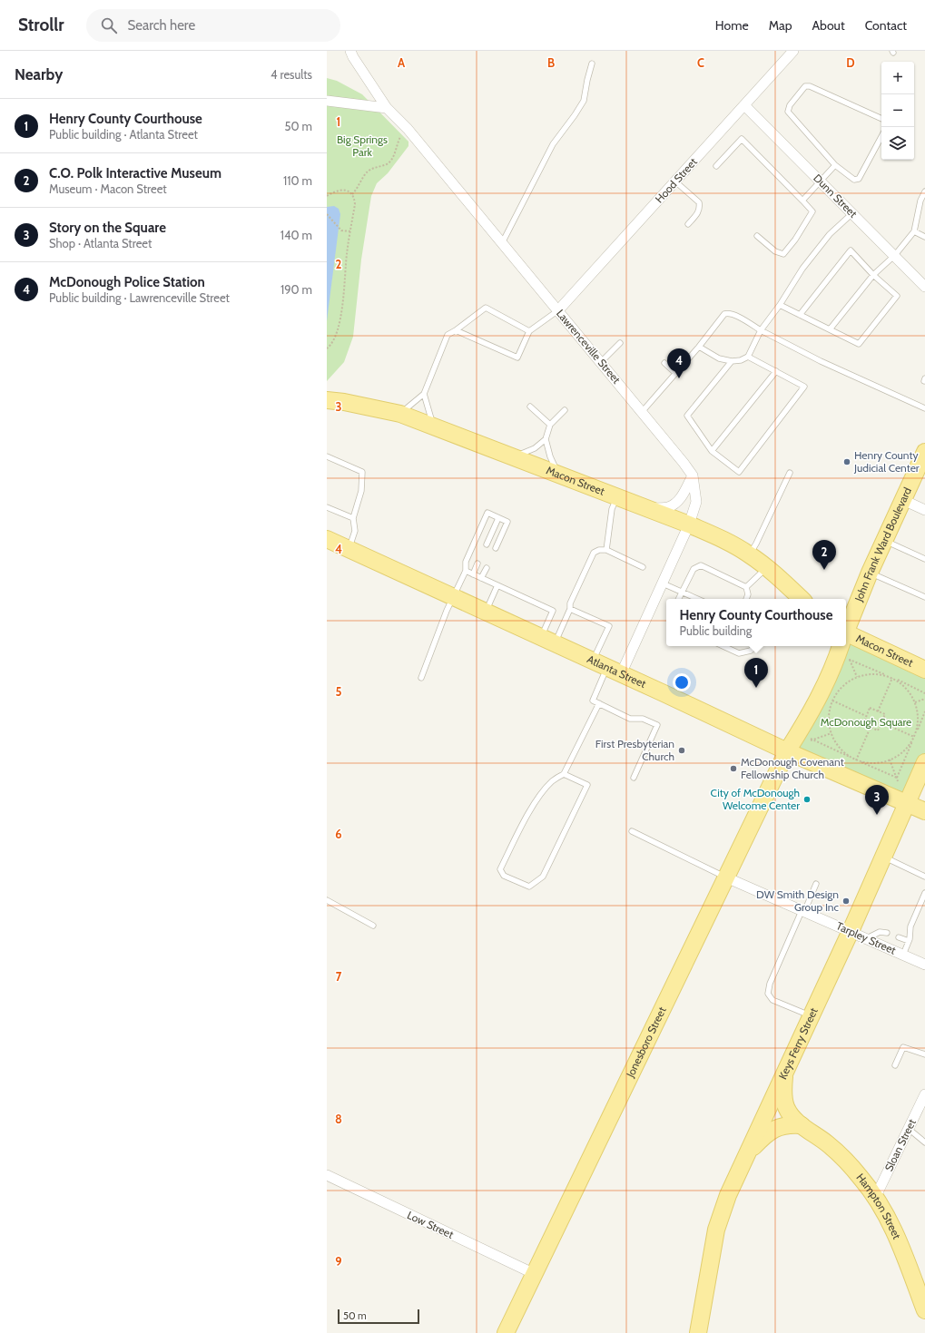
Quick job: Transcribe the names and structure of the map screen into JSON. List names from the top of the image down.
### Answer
{
  "streets": {
    "main road": [
      "Macon Street",
      "John Frank Ward Boulevard",
      "Atlanta Street",
      "Jonesboro Street",
      "Keys Ferry Street",
      "Hampton Street"
    ],
    "street": [
      "Hood Street",
      "Dunn Street",
      "Lawrenceville Street",
      "Tarpley Street",
      "Sloan Street",
      "Low Street"
    ]
  },
  "crossings": [
    ["Hood Street", "Dunn Street"],
    ["Hood Street", "Lawrenceville Street"],
    ["Lawrenceville Street", "Macon Street"],
    ["Lawrenceville Street", "Atlanta Street"],
    ["John Frank Ward Boulevard", "Atlanta Street"],
    ["John Frank Ward Boulevard", "Jonesboro Street"],
    ["Atlanta Street", "Jonesboro Street"],
    ["Atlanta Street", "Keys Ferry Street"],
    ["Tarpley Street", "Jonesboro Street"],
    ["Tarpley Street", "Keys Ferry Street"],
    ["Jonesboro Street", "Low Street"],
    ["Keys Ferry Street", "Hampton Street"],
    ["Sloan Street", "Hampton Street"]
  ],
  "parks": ["Big Springs Park", "McDonough Square"],
  "places": [
    "Henry County Judicial Center",
    "First Presbyterian Church",
    "McDonough Covenant Fellowship Church",
    "City of McDonough Welcome Center",
    "DW Smith Design Group Inc"
  ],
  "scale_bar": "50 m",
  "page": {
    "header": "Strollr",
    "search": "Search here",
    "nav": [
      "Home",
      "Map",
      "About",
      "Contact"
    ],
    "heading": ["Nearby", "4 results"],
    "map_buttons": ["+", "−"],
    "list": [
      {
        "mark": "1",
        "name": "Henry County Courthouse",
        "note": "Public building · Atlanta Street",
        "value": "50 m"
      },
      {
        "mark": "2",
        "name": "C.O. Polk Interactive Museum",
        "note": "Museum · Macon Street",
        "value": "110 m"
      },
      {
        "mark": "3",
        "name": "Story on the Square",
        "note": "Shop · Atlanta Street",
        "value": "140 m"
      },
      {
        "mark": "4",
        "name": "McDonough Police Station",
        "note": "Public building · Lawrenceville Street",
        "value": "190 m"
      }
    ],
    "pins": [
      "4",
      "2",
      "1",
      "3"
    ],
    "popup": ["Henry County Courthouse", "Public building"],
    "scale": "50 m"
  },
  "grid": {
    "columns": [
      "A",
      "B",
      "C",
      "D"
    ],
    "rows": [
      "1",
      "2",
      "3",
      "4",
      "5",
      "6",
      "7",
      "8",
      "9"
    ]
  }
}
